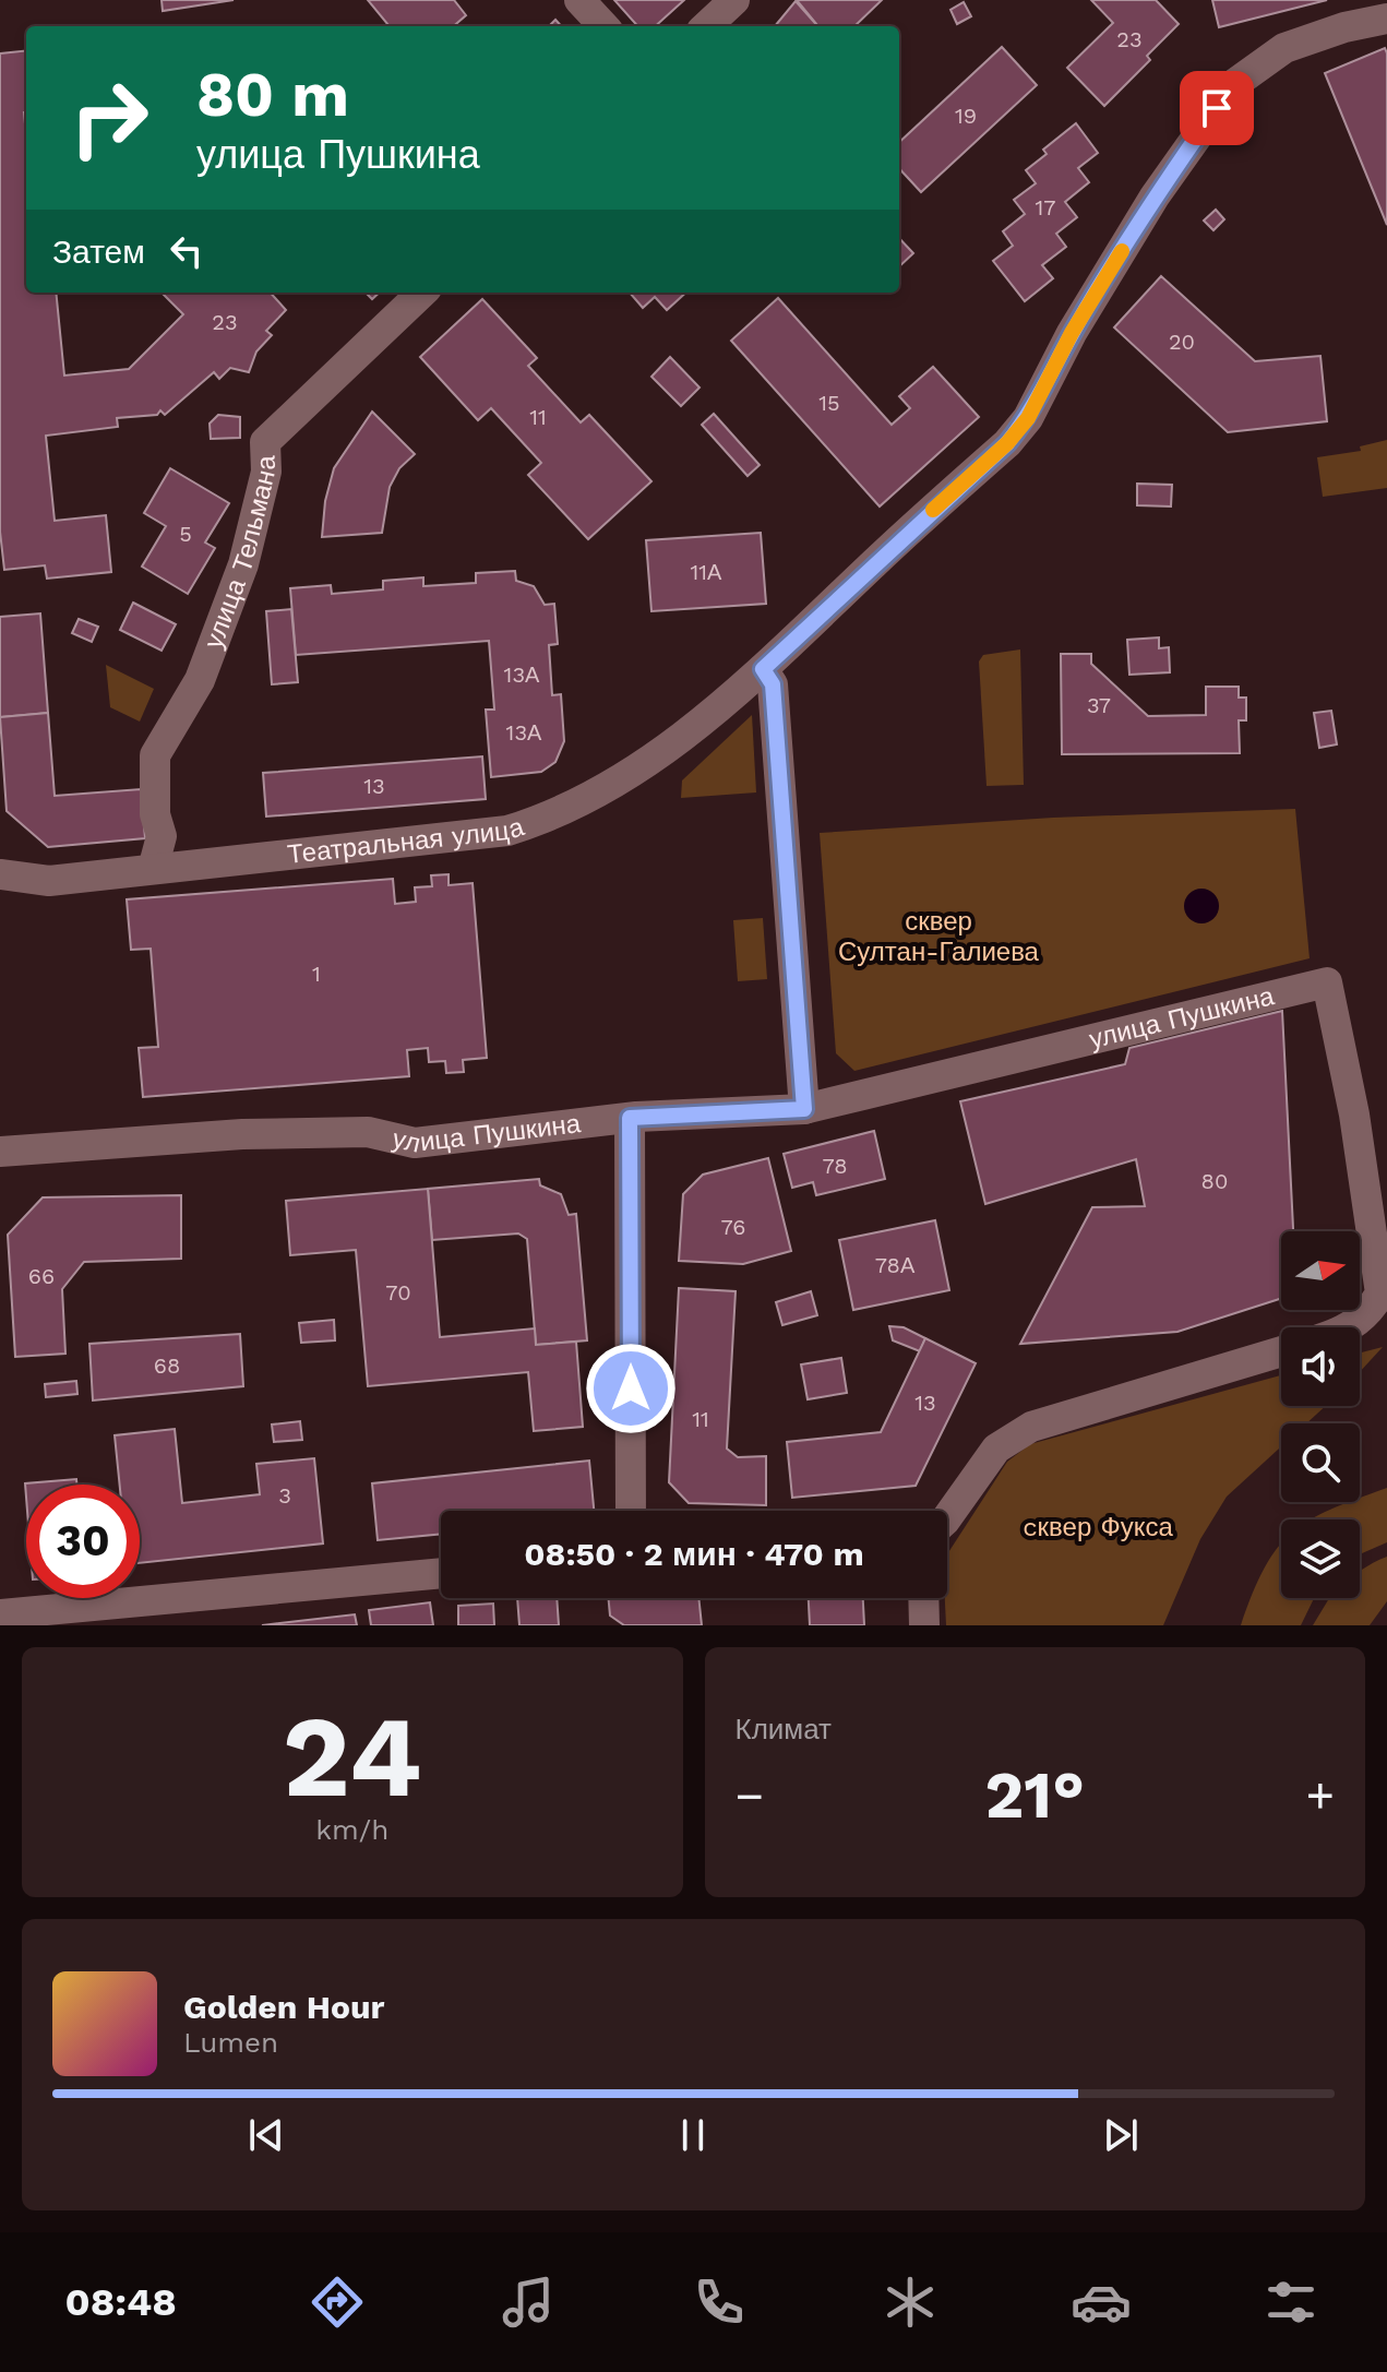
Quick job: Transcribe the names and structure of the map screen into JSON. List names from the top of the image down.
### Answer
{
  "streets": {
    "street": ["улица Тельмана", "Театральная улица", "улица Пушкина"]
  },
  "crossings": [
    ["улица Тельмана", "Театральная улица"]
  ],
  "parks": ["сквер Султан-Галиева", "cквер Фукса"],
  "house_numbers": [
    "23",
    "19",
    "17",
    "23",
    "20",
    "15",
    "11",
    "5",
    "11А",
    "13А",
    "37",
    "13А",
    "13",
    "1",
    "78",
    "80",
    "76",
    "78А",
    "66",
    "70",
    "68",
    "13",
    "11",
    "3"
  ],
  "north": "right",
  "page": {
    "turn": ["80 m", "улица Пушкина"],
    "then": "Затем",
    "limit": "30",
    "trip": "08:50 · 2 мин · 470 m",
    "tile": [
      ["24", "km/h"],
      "Климат"
    ],
    "heat": ["−", "21°", "+"],
    "song": ["Golden Hour", "Lumen"],
    "tabs": "08:48"
  }
}
